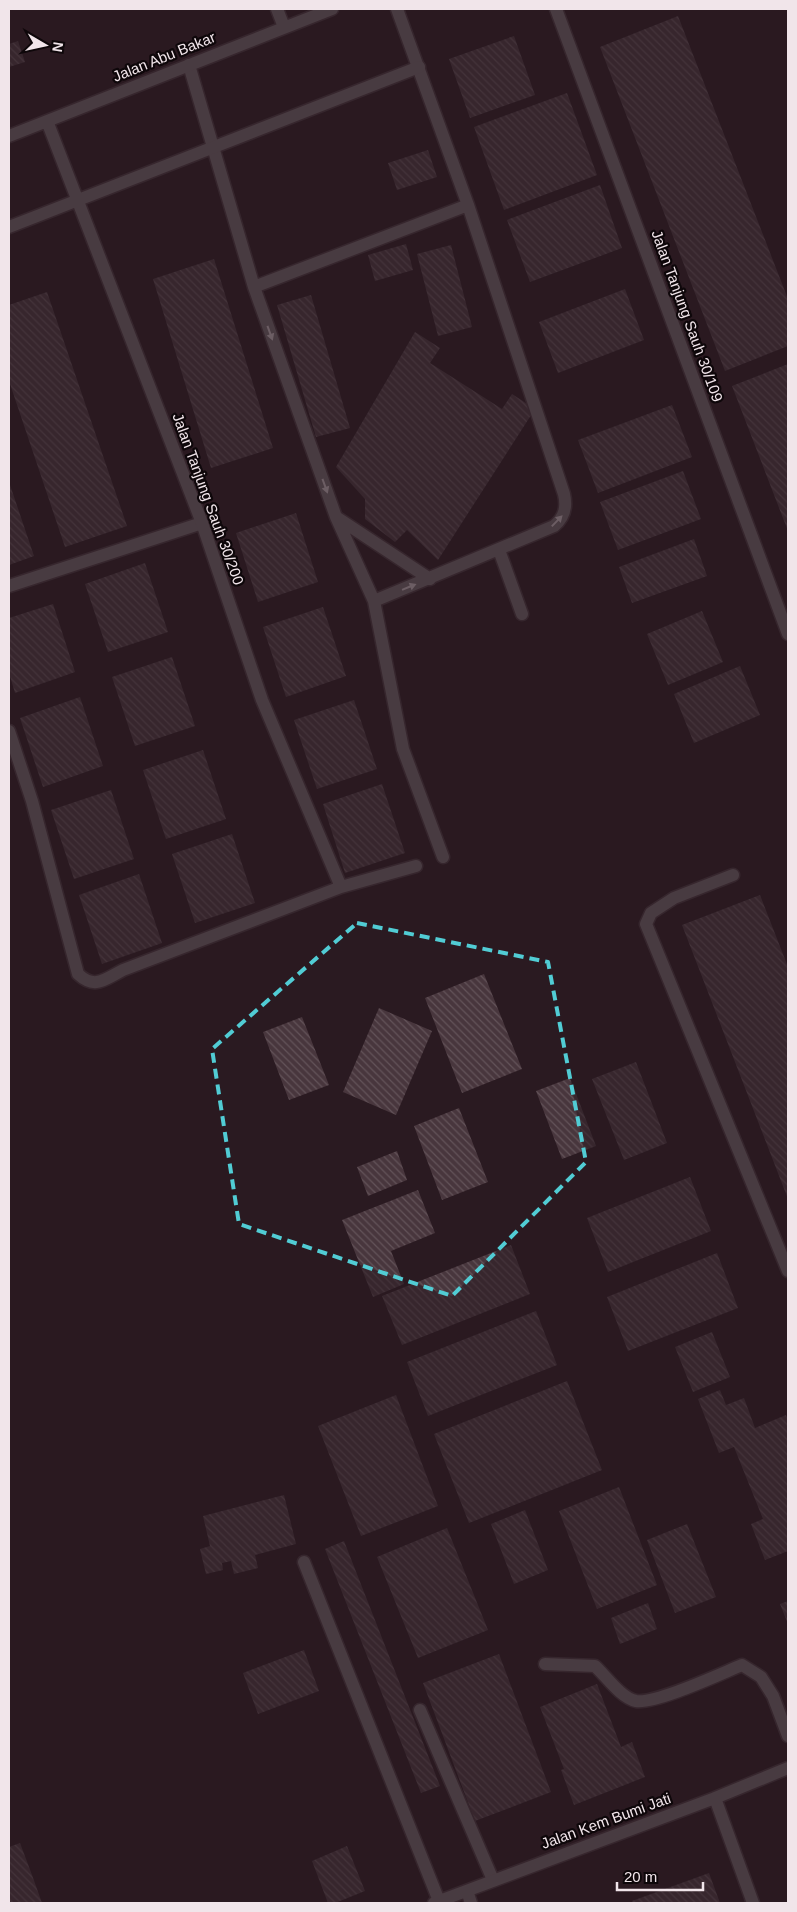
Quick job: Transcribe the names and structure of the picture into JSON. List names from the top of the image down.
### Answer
{
  "streets": {
    "street": [
      "Jalan Abu Bakar",
      "Jalan Tanjung Sauh 30/109",
      "Jalan Tanjung Sauh 30/200",
      "Jalan Kem Bumi Jati"
    ]
  },
  "crossings": [
    ["Jalan Abu Bakar", "Jalan Tanjung Sauh 30/200"]
  ],
  "scale_bar": "20 m",
  "north": "right"
}
